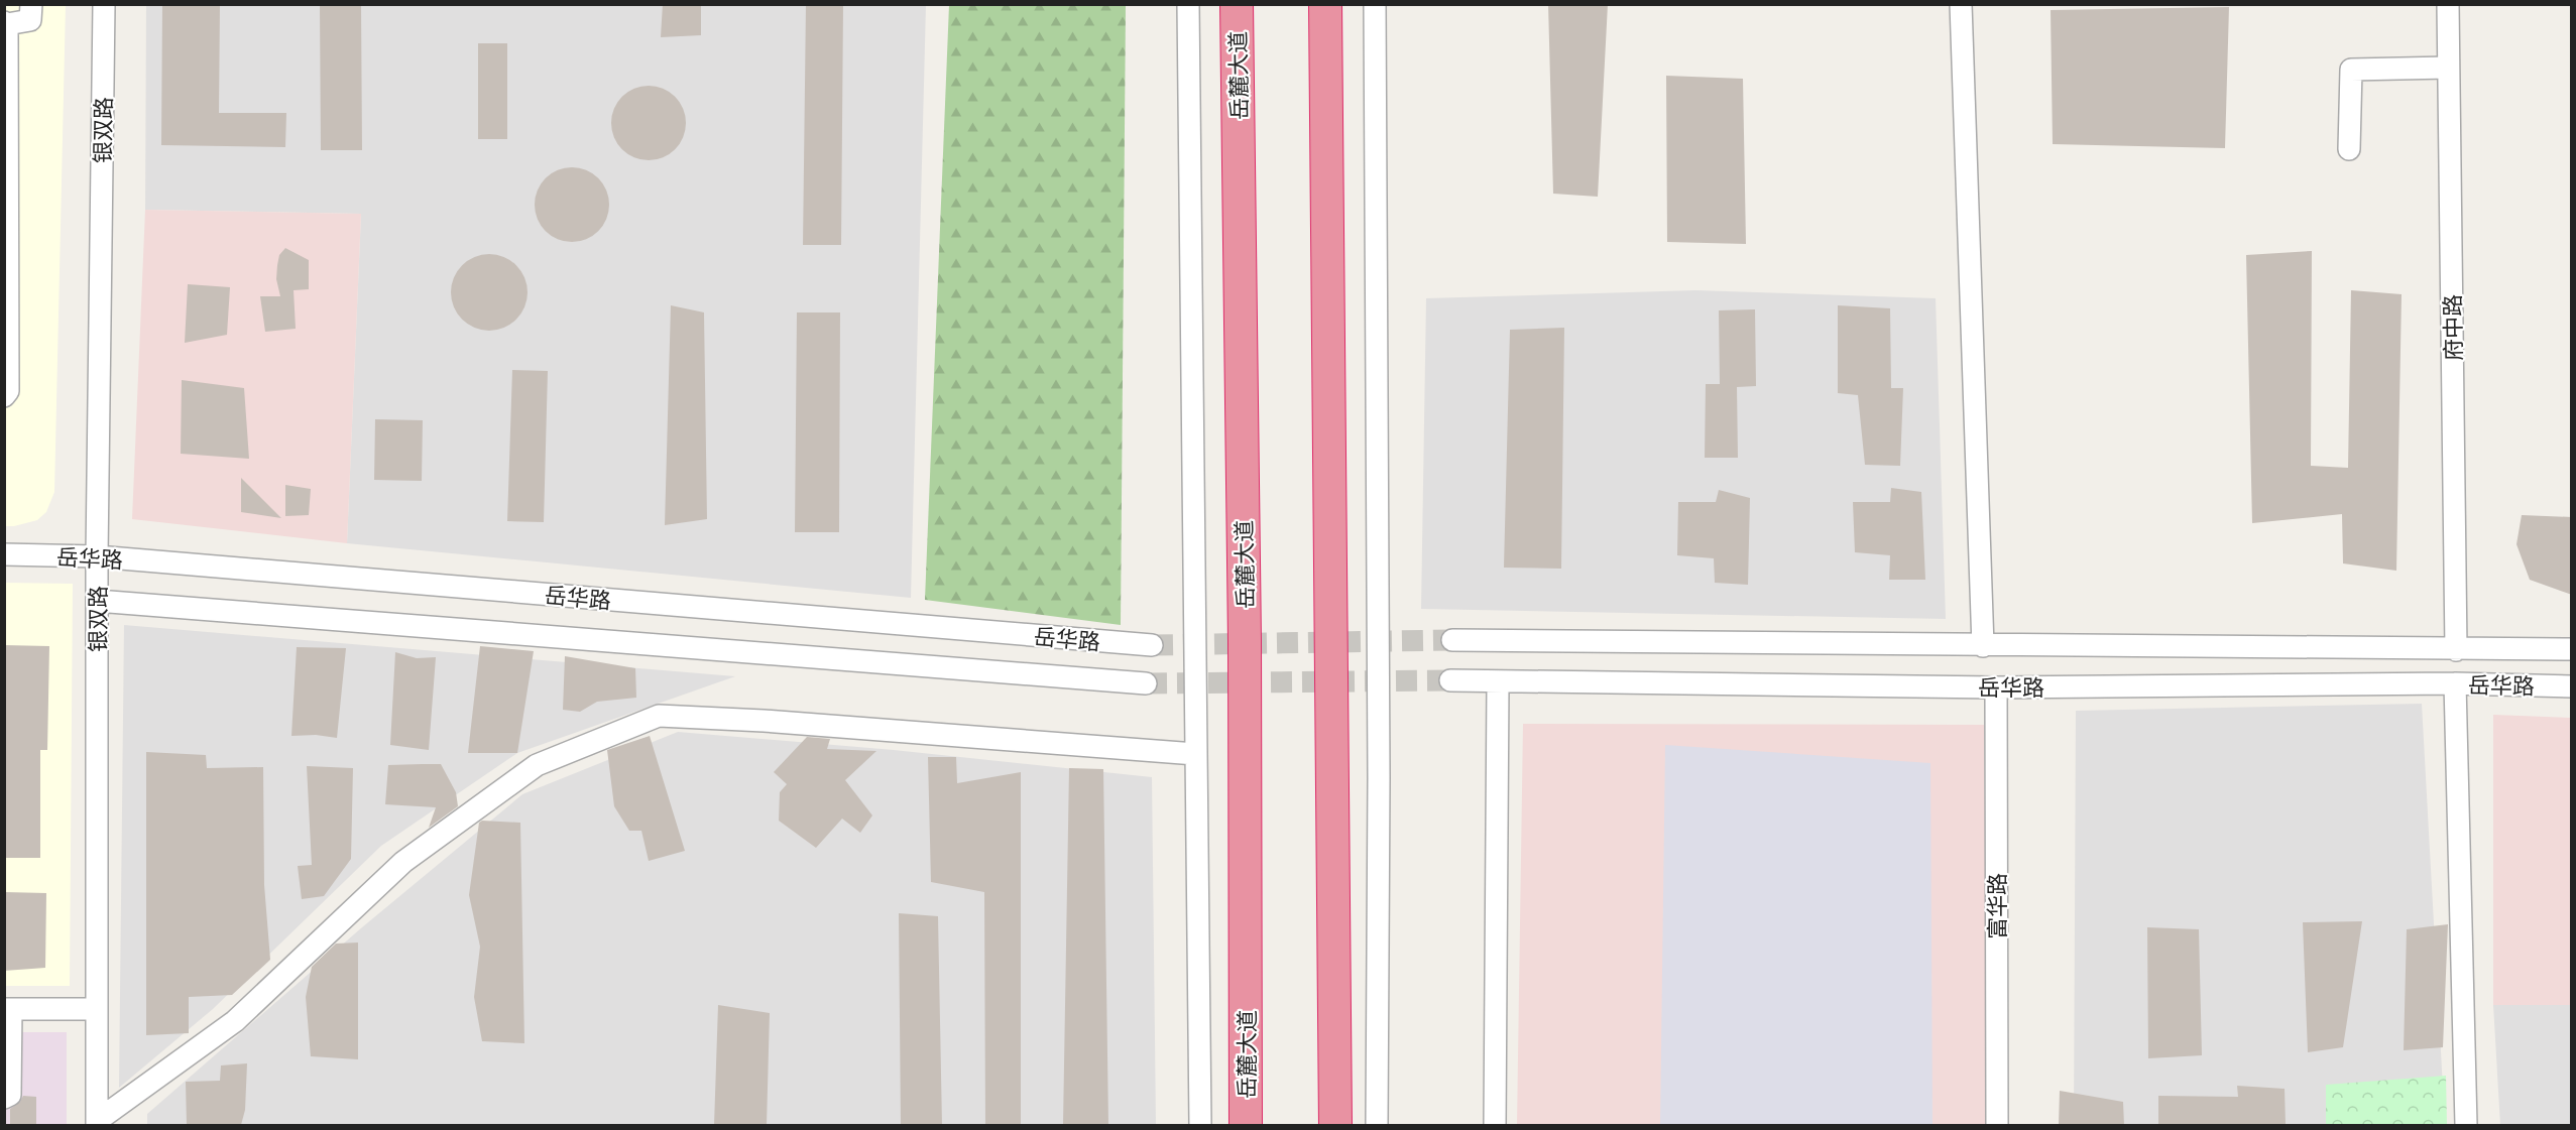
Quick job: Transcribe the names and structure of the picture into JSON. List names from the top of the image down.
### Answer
{
  "streets": {
    "highway": ["岳麓大道"],
    "street": [
      "银双路",
      "府中路",
      "岳华路",
      "富华路"
    ]
  },
  "crossings": [
    ["银双路", "岳华路"],
    ["府中路", "岳华路"],
    ["岳华路", "富华路"]
  ]
}
